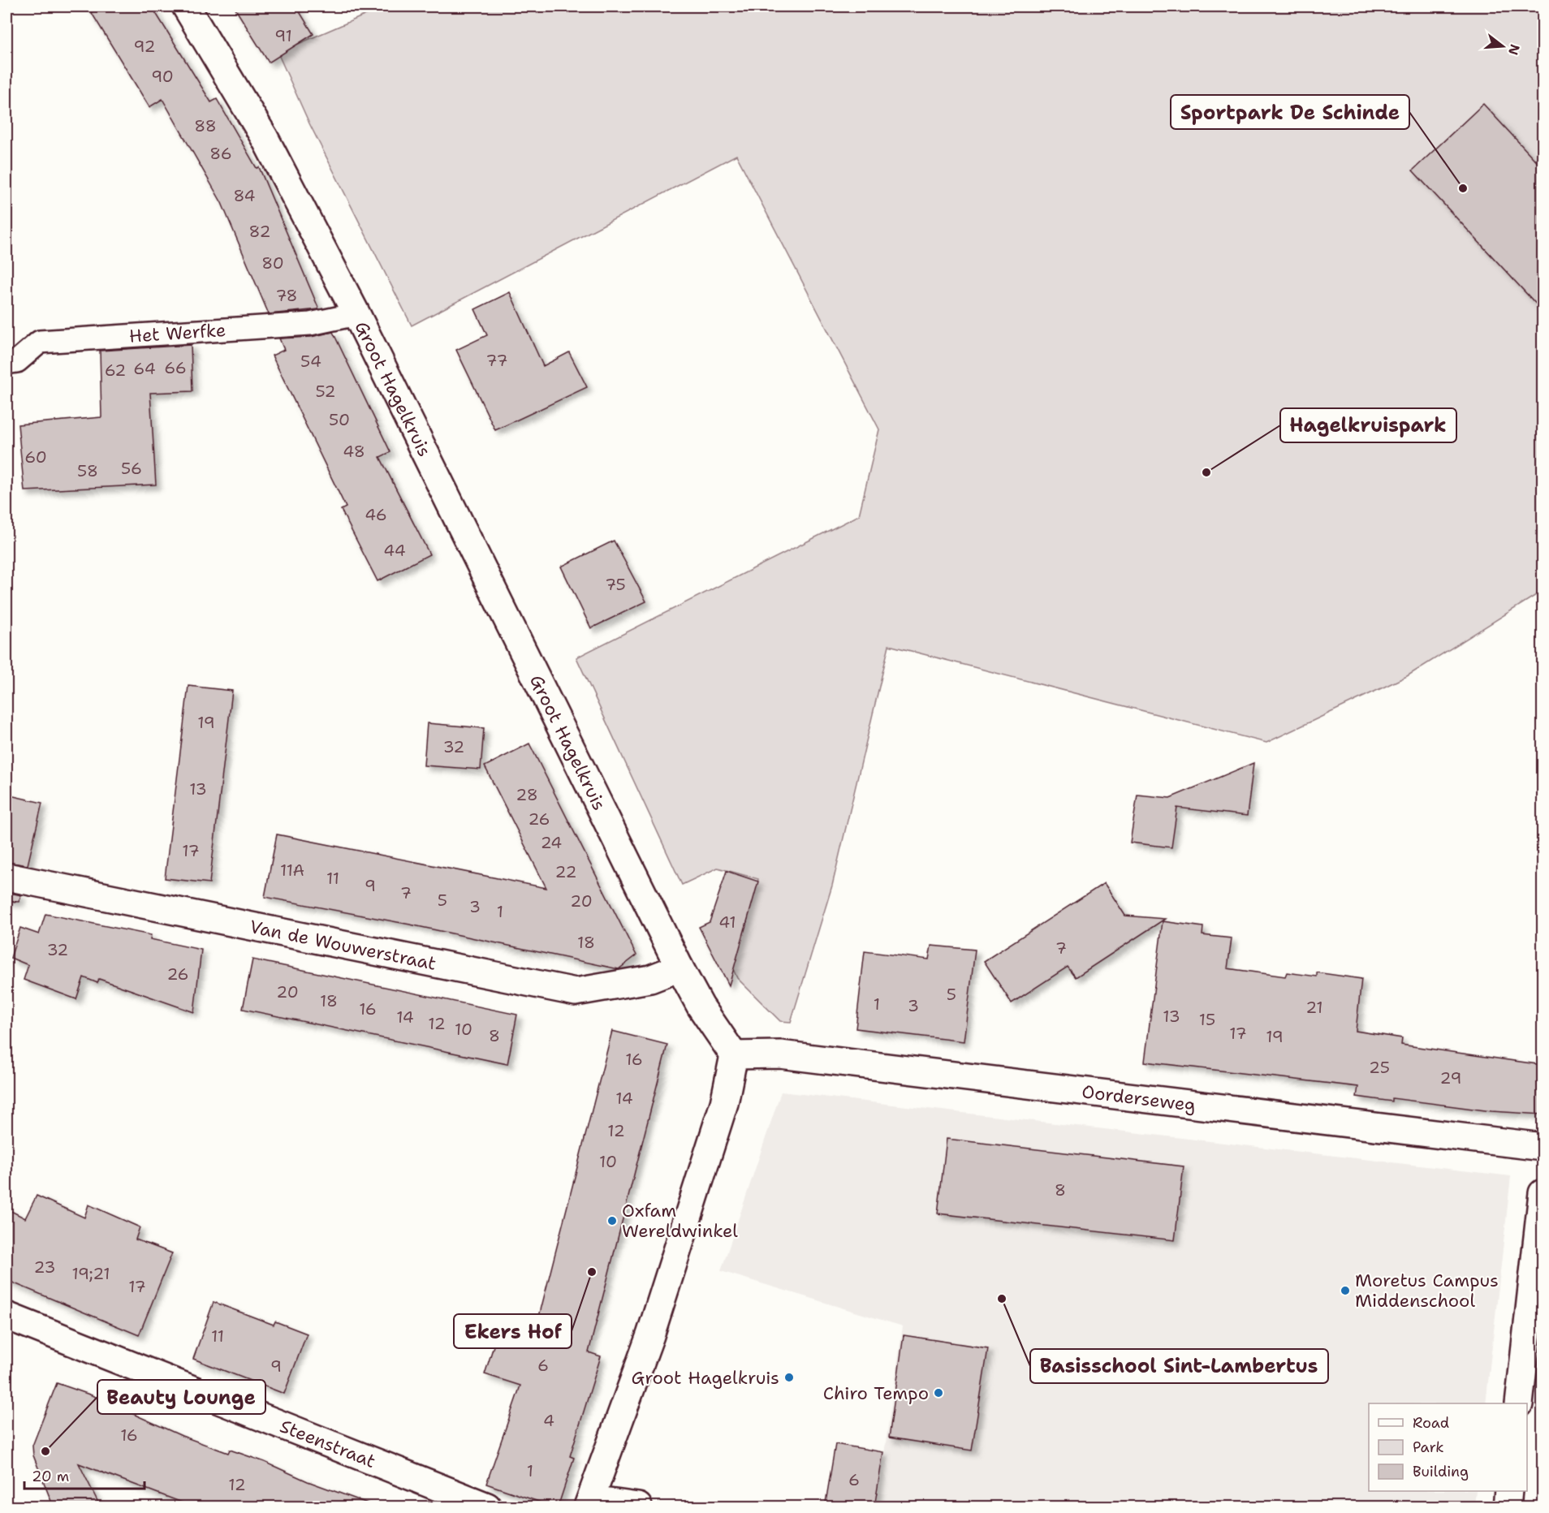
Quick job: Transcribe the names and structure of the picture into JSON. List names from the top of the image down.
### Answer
{
  "streets": {
    "street": [
      "Groot Hagelkruis",
      "Van de Wouwerstraat",
      "Oorderseweg",
      "Steenstraat"
    ],
    "lane": ["Het Werfke"]
  },
  "crossings": [
    ["Het Werfke", "Groot Hagelkruis"],
    ["Groot Hagelkruis", "Van de Wouwerstraat"],
    ["Groot Hagelkruis", "Oorderseweg"]
  ],
  "places": [
    "Sportpark De Schinde",
    "Hagelkruispark",
    "Oxfam Wereldwinkel",
    "Ekers Hof",
    "Moretus Campus Middenschool",
    "Basisschool Sint-Lambertus",
    "Groot Hagelkruis",
    "Chiro Tempo",
    "Beauty Lounge"
  ],
  "house_numbers": [
    "91",
    "92",
    "90",
    "88",
    "86",
    "84",
    "82",
    "80",
    "78",
    "77",
    "54",
    "66",
    "64",
    "62",
    "52",
    "50",
    "48",
    "60",
    "56",
    "58",
    "46",
    "44",
    "75",
    "19",
    "32",
    "13",
    "28",
    "26",
    "24",
    "17",
    "11A",
    "22",
    "11",
    "9",
    "7",
    "5",
    "20",
    "3",
    "1",
    "41",
    "18",
    "7",
    "32",
    "26",
    "20",
    "5",
    "18",
    "1",
    "3",
    "21",
    "16",
    "13",
    "14",
    "15",
    "12",
    "10",
    "17",
    "8",
    "19",
    "16",
    "25",
    "29",
    "14",
    "12",
    "10",
    "8",
    "23",
    "19;21",
    "17",
    "11",
    "6",
    "9",
    "4",
    "16",
    "1",
    "6",
    "12"
  ],
  "legend": ["Road", "Park", "Building"],
  "scale_bar": "20 m",
  "north": "right"
}
